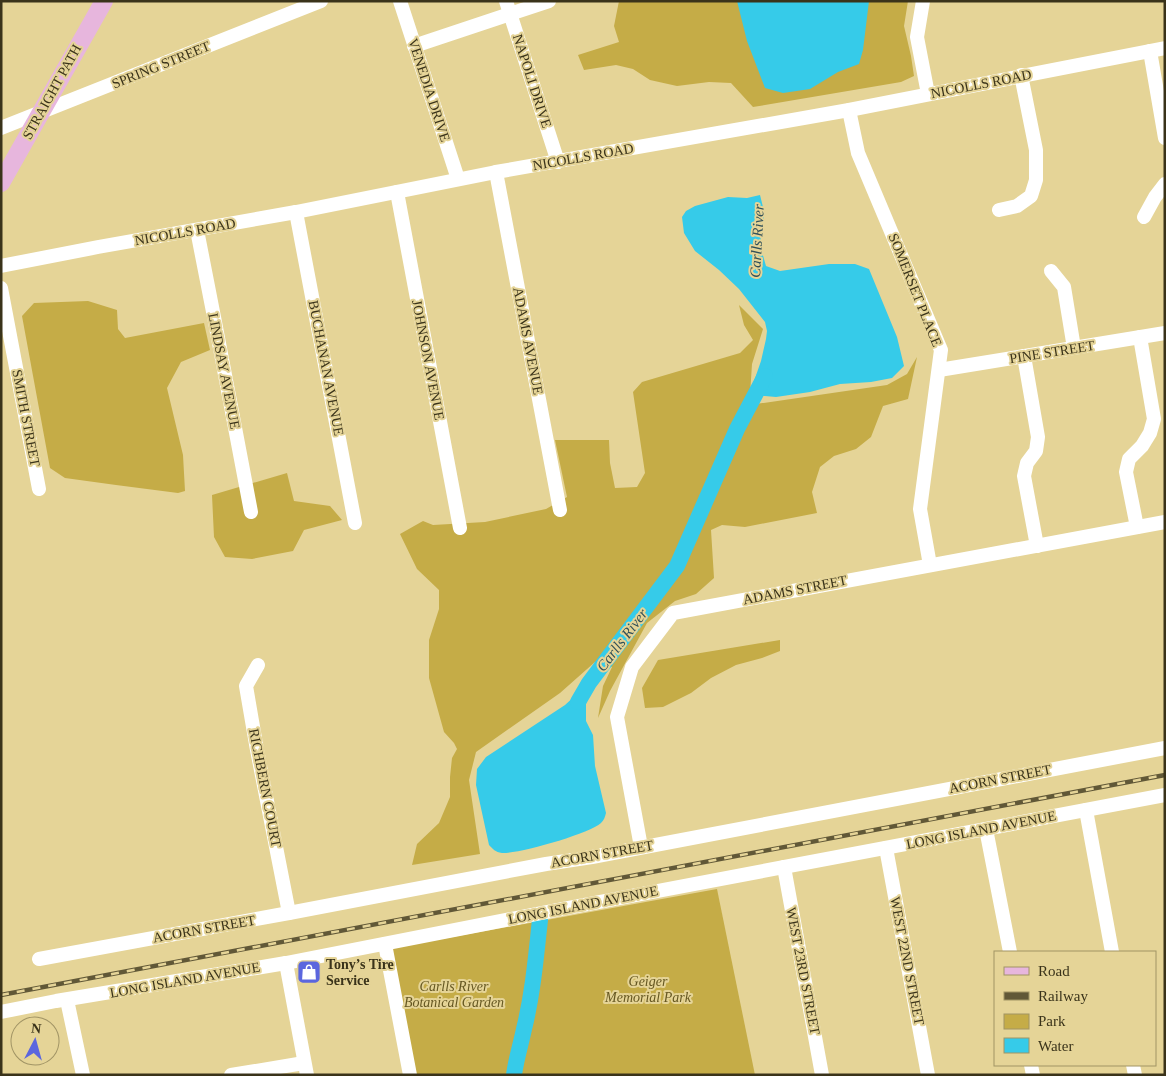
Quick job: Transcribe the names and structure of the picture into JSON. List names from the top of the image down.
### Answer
{
  "streets": {
    "main road": ["STRAIGHT PATH"],
    "street": [
      "SPRING STREET",
      "NAPOLI DRIVE",
      "NICOLLS ROAD",
      "VENEDIA DRIVE",
      "SOMERSET PLACE",
      "ADAMS AVENUE",
      "PINE STREET",
      "JOHNSON AVENUE",
      "BUCHANAN AVENUE",
      "LINDSAY AVENUE",
      "SMITH STREET",
      "ADAMS STREET",
      "ACORN STREET",
      "RICHBERN COURT",
      "LONG ISLAND AVENUE",
      "WEST 22ND STREET",
      "WEST 23RD STREET"
    ]
  },
  "crossings": [
    ["SPRING STREET", "STRAIGHT PATH"],
    ["NAPOLI DRIVE", "NICOLLS ROAD"],
    ["NICOLLS ROAD", "VENEDIA DRIVE"],
    ["NICOLLS ROAD", "SOMERSET PLACE"],
    ["NICOLLS ROAD", "ADAMS AVENUE"],
    ["NICOLLS ROAD", "JOHNSON AVENUE"],
    ["NICOLLS ROAD", "BUCHANAN AVENUE"],
    ["NICOLLS ROAD", "LINDSAY AVENUE"],
    ["SOMERSET PLACE", "PINE STREET"],
    ["SOMERSET PLACE", "ADAMS STREET"],
    ["ADAMS STREET", "ACORN STREET"],
    ["ACORN STREET", "RICHBERN COURT"],
    ["LONG ISLAND AVENUE", "WEST 22ND STREET"],
    ["LONG ISLAND AVENUE", "WEST 23RD STREET"]
  ],
  "water": ["Carlls River"],
  "parks": ["Geiger Memorial Park", "Carlls River Botanical Garden"],
  "places": {
    "shop": ["Tony’s Tire Service"]
  },
  "legend": [
    "Road",
    "Railway",
    "Park",
    "Water"
  ],
  "north": "top"
}
